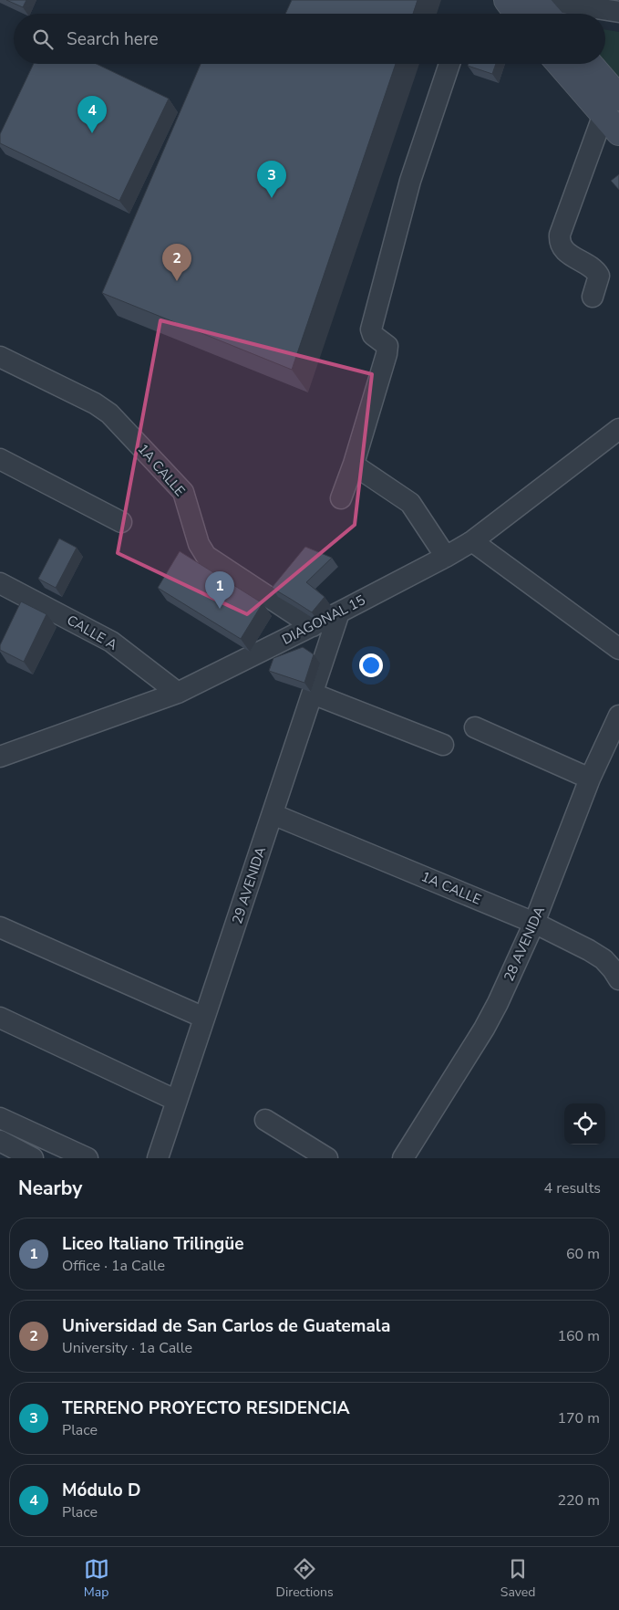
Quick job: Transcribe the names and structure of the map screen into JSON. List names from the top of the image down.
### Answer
{
  "streets": {
    "street": [
      "1A CALLE",
      "DIAGONAL 15",
      "CALLE A",
      "29 AVENIDA",
      "28 AVENIDA"
    ]
  },
  "crossings": [
    ["1A CALLE", "DIAGONAL 15"],
    ["1A CALLE", "29 AVENIDA"],
    ["1A CALLE", "28 AVENIDA"],
    ["DIAGONAL 15", "CALLE A"],
    ["DIAGONAL 15", "29 AVENIDA"]
  ],
  "page": {
    "search": "Search here",
    "pins": [
      "4",
      "3",
      "2",
      "1"
    ],
    "heading": ["Nearby", "4 results"],
    "list": [
      {
        "mark": "1",
        "name": "Liceo Italiano Trilingüe",
        "note": "Office · 1a Calle",
        "value": "60 m"
      },
      {
        "mark": "2",
        "name": "Universidad de San Carlos de Guatemala",
        "note": "University · 1a Calle",
        "value": "160 m"
      },
      {
        "mark": "3",
        "name": "TERRENO PROYECTO RESIDENCIA",
        "note": "Place",
        "value": "170 m"
      },
      {
        "mark": "4",
        "name": "Módulo D",
        "note": "Place",
        "value": "220 m"
      }
    ],
    "nav": ["Map", "Directions", "Saved"]
  }
}
